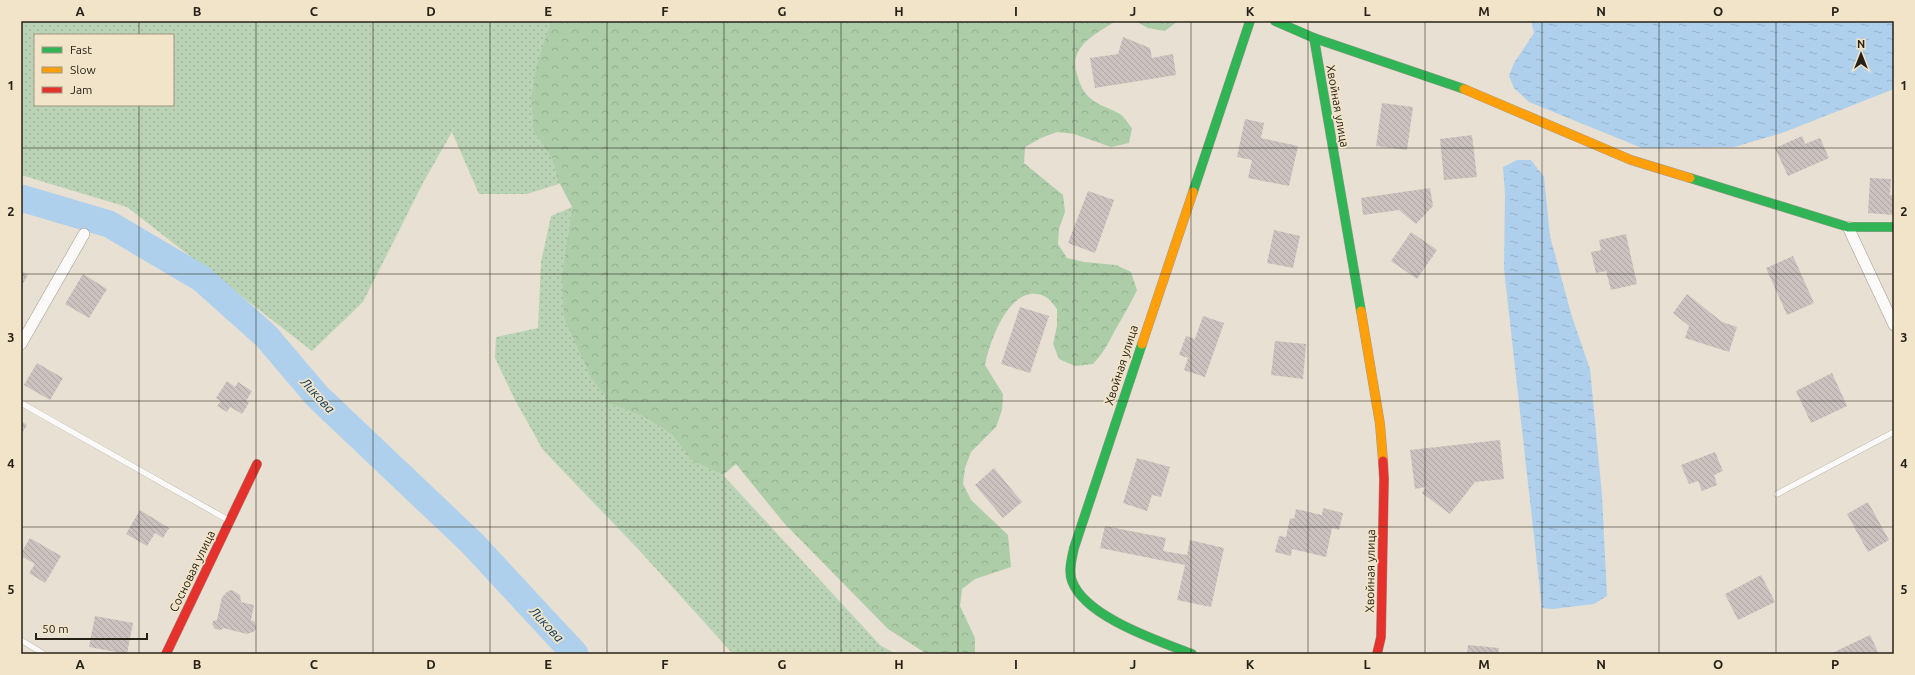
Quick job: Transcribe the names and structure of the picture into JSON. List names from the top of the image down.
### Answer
{
  "streets": {
    "street": ["Хвойная улица", "Сосновая улица"]
  },
  "water": ["Ликова"],
  "legend": ["Fast", "Slow", "Jam"],
  "scale_bar": "50 m",
  "north": "top",
  "grid": {
    "columns": [
      "A",
      "B",
      "C",
      "D",
      "E",
      "F",
      "G",
      "H",
      "I",
      "J",
      "K",
      "L",
      "M",
      "N",
      "O",
      "P"
    ],
    "rows": [
      "1",
      "2",
      "3",
      "4",
      "5"
    ]
  }
}
